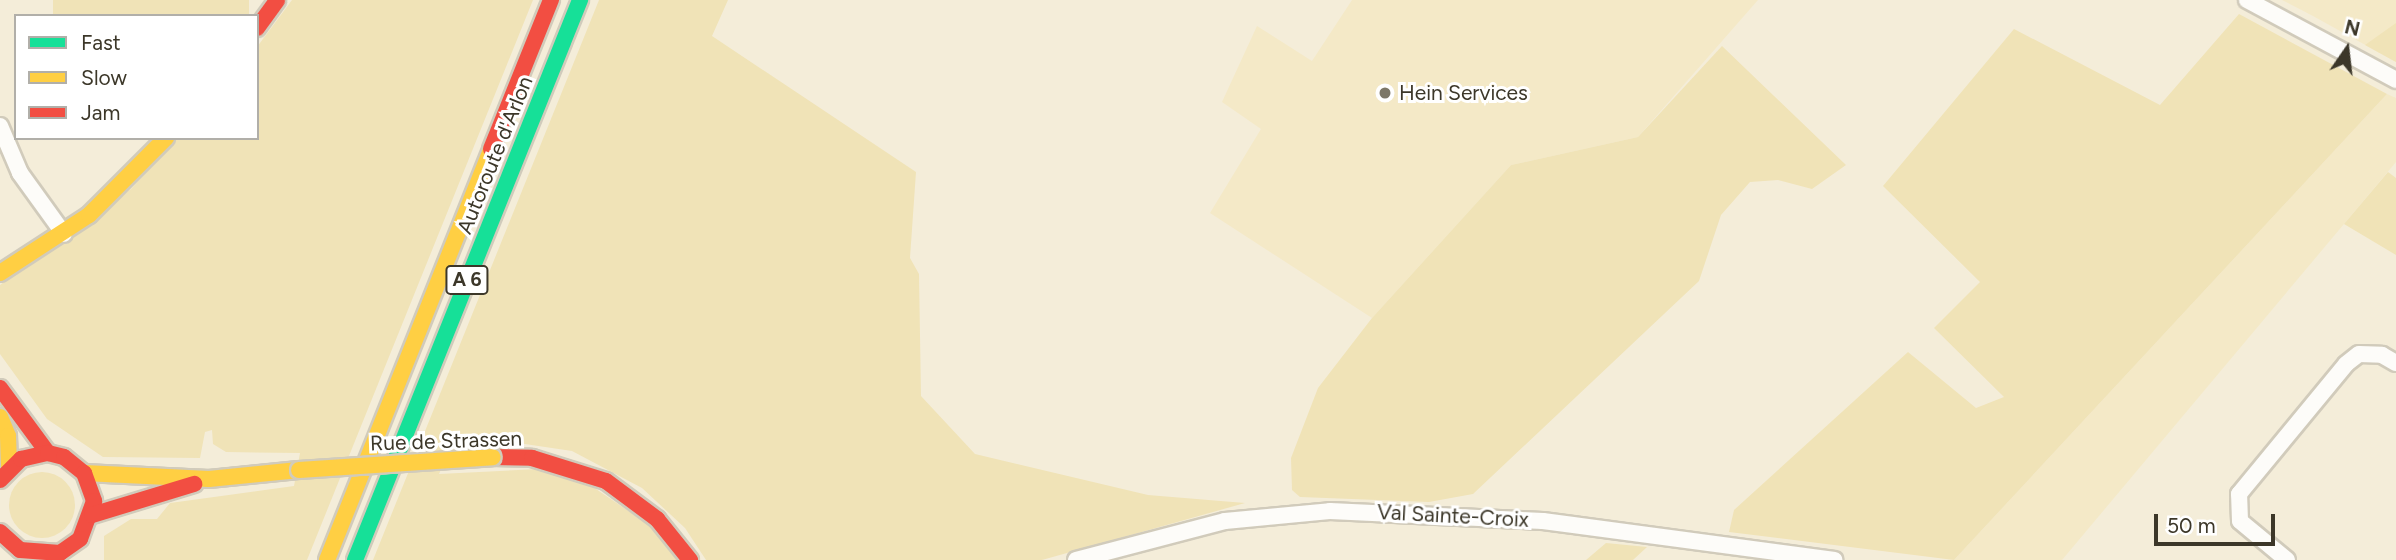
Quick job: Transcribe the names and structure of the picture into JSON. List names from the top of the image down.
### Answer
{
  "streets": {
    "main road": ["Autoroute d'Arlon", "A 6", "Rue de Strassen"],
    "street": ["Val Sainte-Croix"]
  },
  "places": ["Hein Services"],
  "legend": ["Fast", "Slow", "Jam"],
  "scale_bar": "50 m",
  "north": "top"
}
